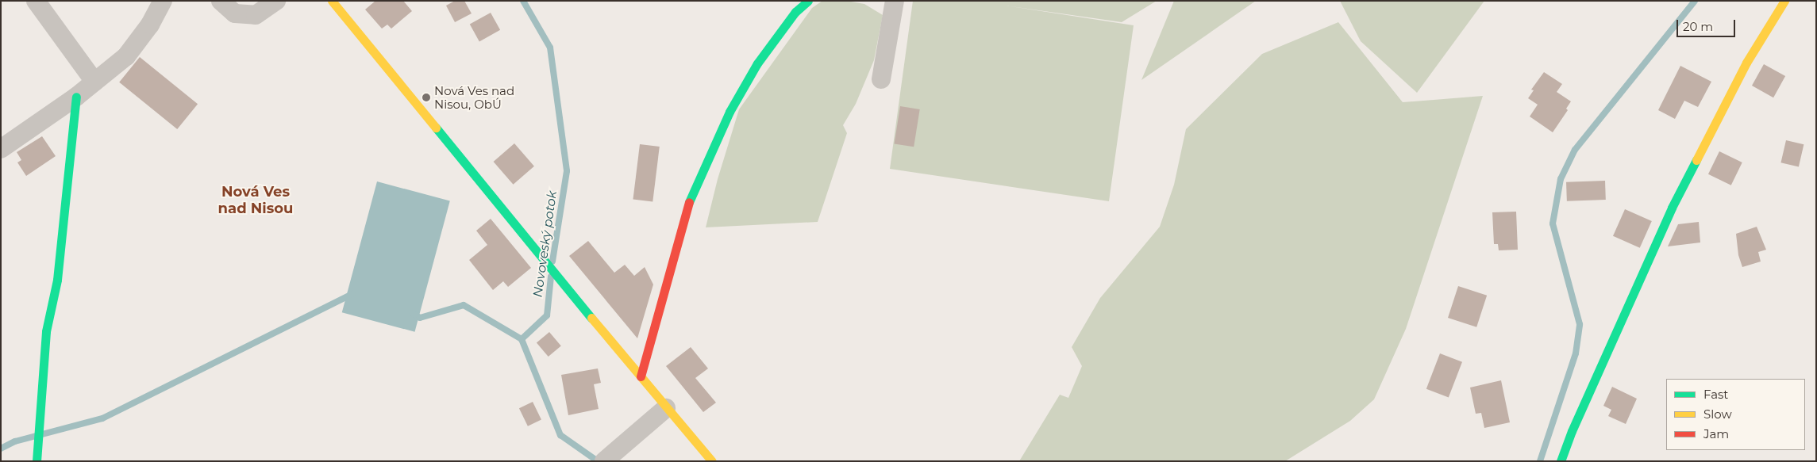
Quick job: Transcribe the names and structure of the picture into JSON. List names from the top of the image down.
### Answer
{
  "districts": ["Nová Ves nad Nisou"],
  "water": ["Novoveský potok"],
  "places": ["Nová Ves nad Nisou, ObÚ"],
  "legend": ["Fast", "Slow", "Jam"],
  "scale_bar": "20 m"
}
